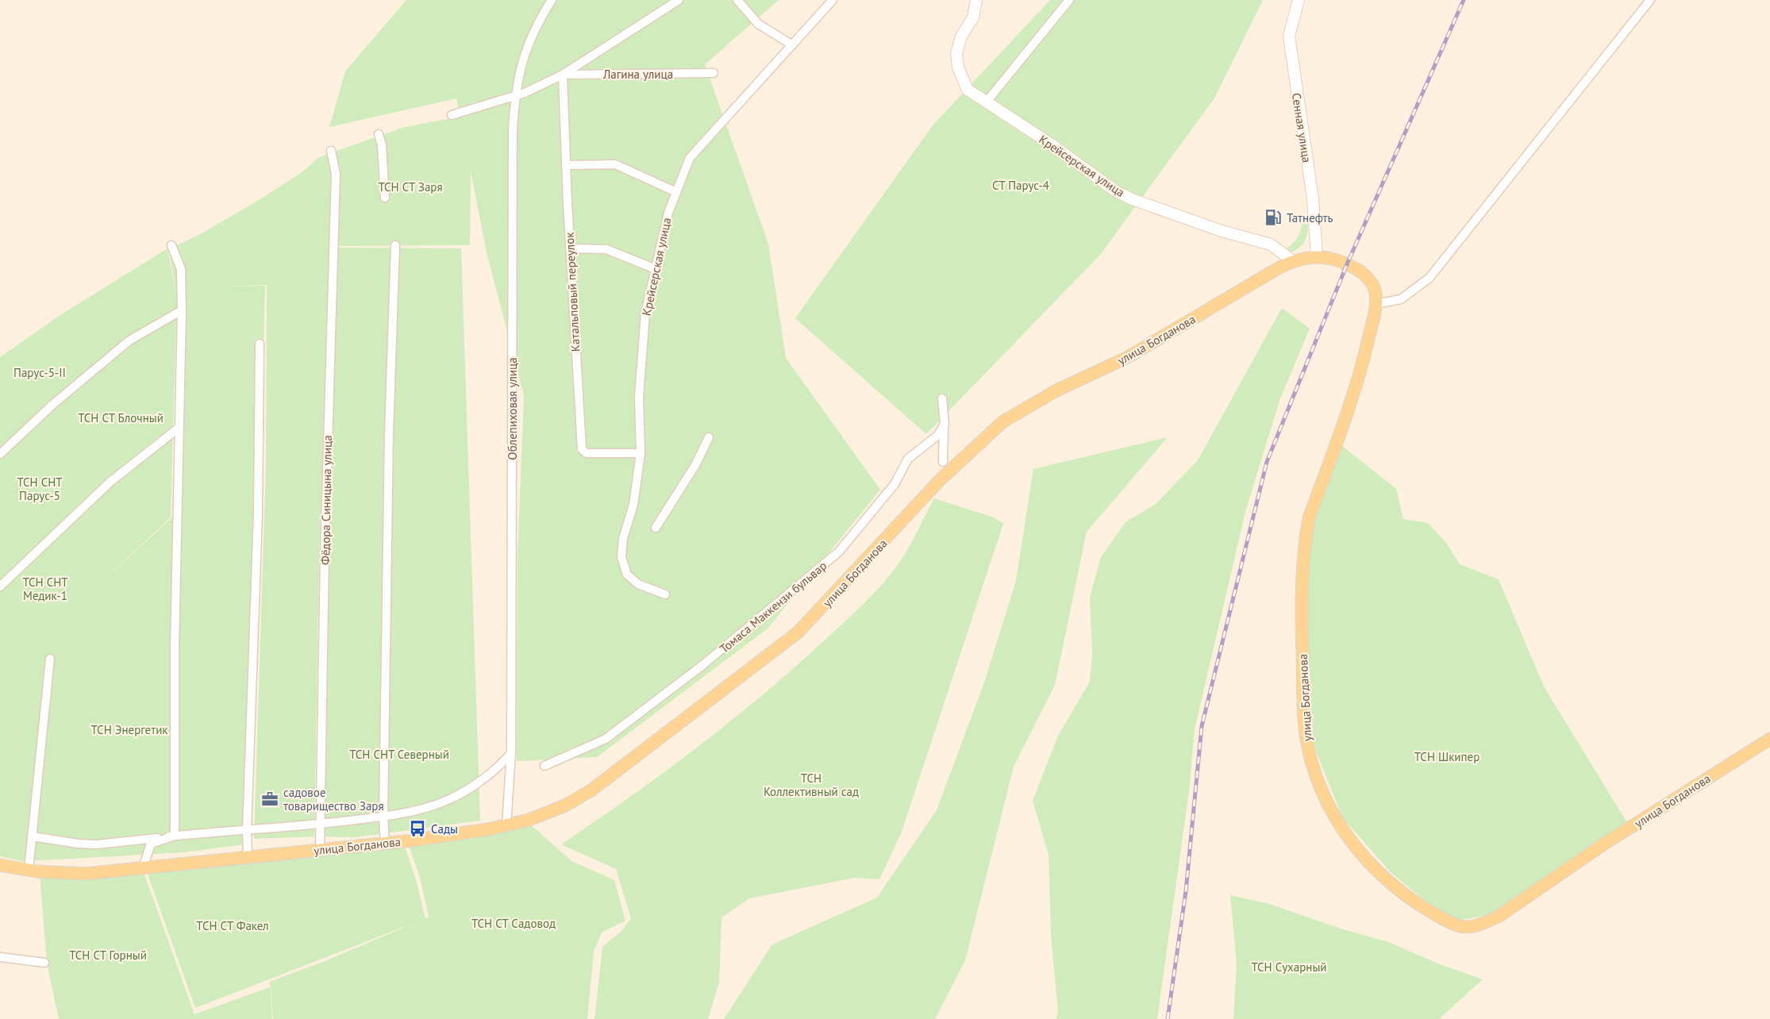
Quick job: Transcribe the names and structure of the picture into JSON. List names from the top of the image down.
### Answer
{
  "streets": {
    "main road": ["улица Богданова"],
    "street": [
      "Лагина улица",
      "Сенная улица",
      "Крейсерская улица",
      "Катальповый переулок",
      "Облепиховая улица",
      "Фёдора Синицына улица",
      "Томаса Маккензи бульвар"
    ]
  },
  "crossings": [
    ["Лагина улица", "Катальповый переулок"],
    ["Сенная улица", "улица Богданова"],
    ["Крейсерская улица", "Катальповый переулок"],
    ["Крейсерская улица", "улица Богданова"],
    ["улица Богданова", "Облепиховая улица"],
    ["улица Богданова", "Фёдора Синицына улица"]
  ],
  "parks": [
    "СТ Парус-4",
    "ТСН СТ Заря",
    "Парус-5-II",
    "ТСН СТ Блочный",
    "ТСН СНТ Парус-5",
    "ТСН СНТ Медик-1",
    "ТСН Энергетик",
    "ТСН СНТ Северный",
    "ТСН Шкипер",
    "ТСН Коллективный сад",
    "ТСН СТ Садовод",
    "ТСН СТ Факел",
    "ТСН СТ Горный",
    "ТСН Сухарный"
  ],
  "places": {
    "fuel station": ["Татнефть"],
    "office": ["садовое товарищество Заря"],
    "bus stop": ["Сады"]
  }
}
